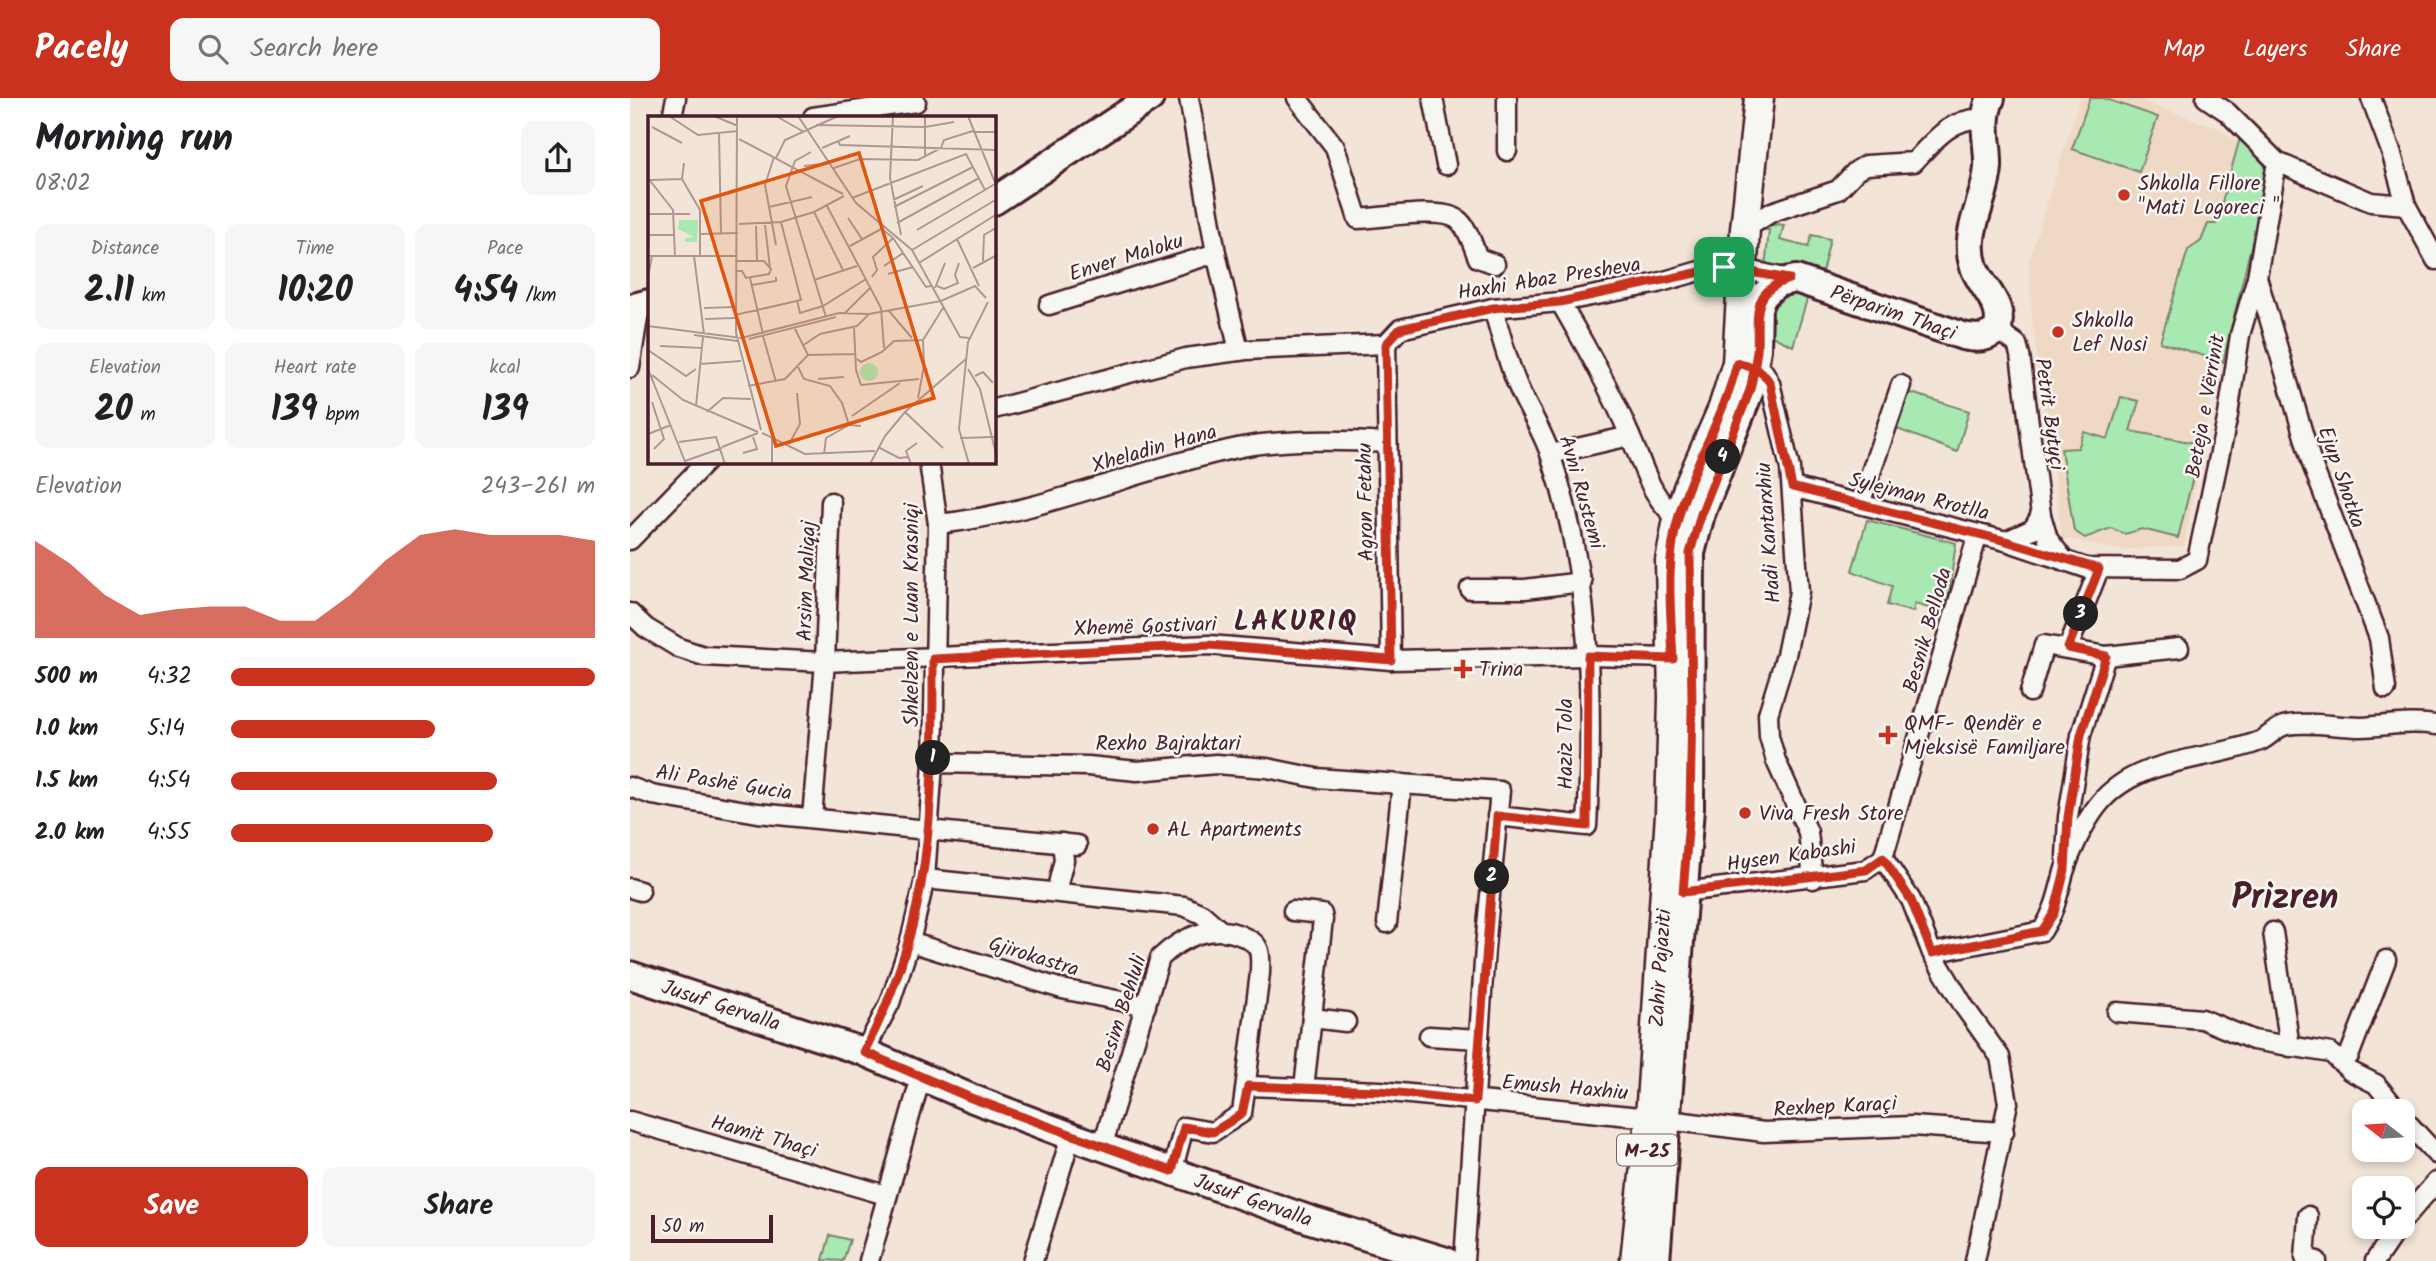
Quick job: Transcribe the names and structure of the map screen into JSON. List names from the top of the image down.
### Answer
{
  "streets": {
    "main road": ["Zahir Pajaziti", "M-25"],
    "street": [
      "Enver Maloku",
      "Haxhi Abaz Presheva",
      "Përparim Thaçi",
      "Beteja e Vërrinit",
      "Petrit Bytyçi",
      "Xheladin Hana",
      "Ejup Shotka",
      "Avni Rustemi",
      "Sylejman Rrotlla",
      "Agron Fetahu",
      "Hadi Kantarxhiu",
      "Arsim Maliqaj",
      "Shkelzen e Luan Krasniqi",
      "Xhemë Gostivari",
      "Besnik Belloda",
      "Rexho Bajraktari",
      "Haziz Tola",
      "Ali Pashë Gucia",
      "Hysen Kabashi",
      "Gjirokastra",
      "Jusuf Gervalla",
      "Besim Behluli",
      "Emush Haxhiu",
      "Rexhep Karaçi",
      "Hamit Thaçi"
    ]
  },
  "crossings": [
    ["Haxhi Abaz Presheva", "Përparim Thaçi"],
    ["Haxhi Abaz Presheva", "Avni Rustemi"],
    ["Haxhi Abaz Presheva", "Agron Fetahu"],
    ["Haxhi Abaz Presheva", "Zahir Pajaziti"],
    ["Përparim Thaçi", "Petrit Bytyçi"],
    ["Përparim Thaçi", "Zahir Pajaziti"],
    ["Beteja e Vërrinit", "Petrit Bytyçi"],
    ["Beteja e Vërrinit", "Ejup Shotka"],
    ["Beteja e Vërrinit", "Sylejman Rrotlla"],
    ["Xheladin Hana", "Agron Fetahu"],
    ["Xheladin Hana", "Shkelzen e Luan Krasniqi"],
    ["Avni Rustemi", "Xhemë Gostivari"],
    ["Avni Rustemi", "Haziz Tola"],
    ["Sylejman Rrotlla", "Hadi Kantarxhiu"],
    ["Sylejman Rrotlla", "Besnik Belloda"],
    ["Agron Fetahu", "Xhemë Gostivari"],
    ["Hadi Kantarxhiu", "Hysen Kabashi"],
    ["Hadi Kantarxhiu", "Zahir Pajaziti"],
    ["Arsim Maliqaj", "Xhemë Gostivari"],
    ["Arsim Maliqaj", "Ali Pashë Gucia"],
    ["Shkelzen e Luan Krasniqi", "Xhemë Gostivari"],
    ["Shkelzen e Luan Krasniqi", "Rexho Bajraktari"],
    ["Shkelzen e Luan Krasniqi", "Ali Pashë Gucia"],
    ["Shkelzen e Luan Krasniqi", "Gjirokastra"],
    ["Shkelzen e Luan Krasniqi", "Jusuf Gervalla"],
    ["Xhemë Gostivari", "Haziz Tola"],
    ["Xhemë Gostivari", "Ali Pashë Gucia"],
    ["Xhemë Gostivari", "Zahir Pajaziti"],
    ["Besnik Belloda", "Hysen Kabashi"],
    ["Rexho Bajraktari", "Haziz Tola"],
    ["Hysen Kabashi", "Zahir Pajaziti"],
    ["Hysen Kabashi", "Rexhep Karaçi"],
    ["Gjirokastra", "Besim Behluli"],
    ["Zahir Pajaziti", "Emush Haxhiu"],
    ["Zahir Pajaziti", "Rexhep Karaçi"],
    ["Jusuf Gervalla", "Besim Behluli"],
    ["Emush Haxhiu", "Rexhep Karaçi"]
  ],
  "districts": ["LAKURIQ", "Prizren"],
  "places": {
    "other": [
      "Shkolla Fillore \"Mati Logoreci \"",
      "Shkolla Lef Nosi",
      "Viva Fresh Store",
      "AL Apartments"
    ],
    "health": ["Trina", "QMF- Qendër e Mjeksisë Familjare"]
  },
  "scale_bar": "50 m",
  "north": "left",
  "page": {
    "header": "Pacely",
    "search": "Search here",
    "nav": ["Map", "Layers", "Share"],
    "heading": ["Morning run", "08:02"],
    "stats": [
      ["Distance", "2.11 km"],
      ["Time", "10:20"],
      ["Pace", "4:54 /km"],
      ["Elevation", "20 m"],
      ["Heart rate", "139 bpm"],
      ["kcal", "139"]
    ],
    "pins": [
      "4",
      "3",
      "1",
      "2"
    ],
    "chart": ["Elevation", "243–261 m"],
    "list": [
      {
        "name": "500 m",
        "note": "4:32"
      },
      {
        "name": "1.0 km",
        "note": "5:14"
      },
      {
        "name": "1.5 km",
        "note": "4:54"
      },
      {
        "name": "2.0 km",
        "note": "4:55"
      }
    ],
    "buttons": ["Save", "Share"],
    "scale": "50 m"
  }
}
